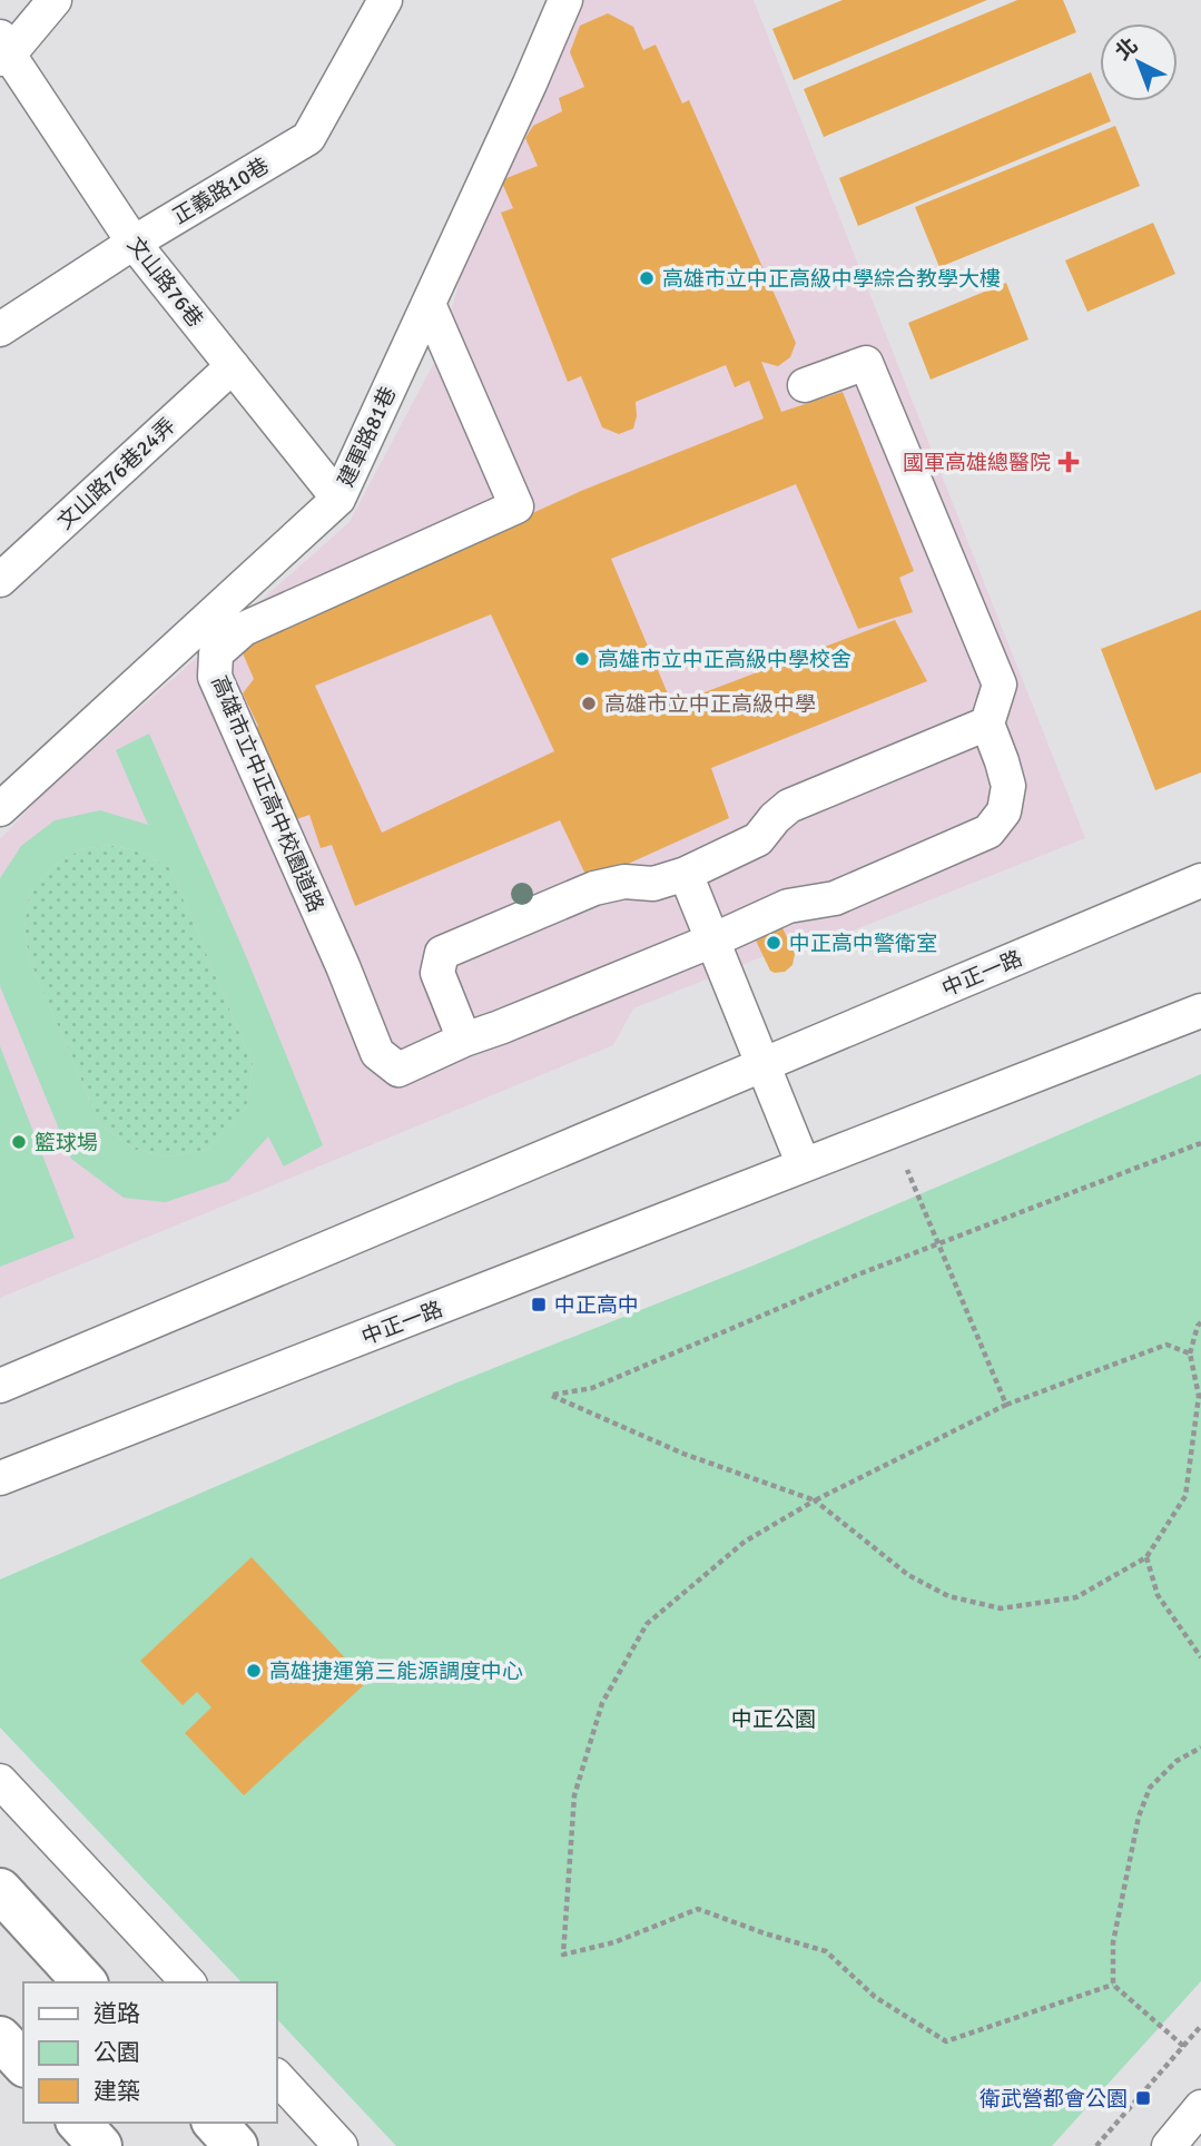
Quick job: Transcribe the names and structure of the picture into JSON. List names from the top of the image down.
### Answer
{
  "streets": {
    "street": [
      "正義路10巷",
      "文山路76巷",
      "建軍路81巷",
      "文山路76巷24弄",
      "高雄市立中正高中校園道路",
      "中正一路"
    ]
  },
  "crossings": [
    ["正義路10巷", "文山路76巷"],
    ["文山路76巷", "建軍路81巷"],
    ["文山路76巷", "文山路76巷24弄"],
    ["建軍路81巷", "高雄市立中正高中校園道路"]
  ],
  "parks": ["中正公園"],
  "places": {
    "other": [
      "高雄市立中正高級中學綜合教學大樓",
      "高雄市立中正高級中學校舍",
      "高雄市立中正高級中學",
      "中正高中警衛室",
      "籃球場",
      "高雄捷運第三能源調度中心"
    ],
    "health": ["國軍高雄總醫院"],
    "transit": ["中正高中", "衛武營都會公園"]
  },
  "legend": ["道路", "公園", "建築"],
  "north": "top left"
}
